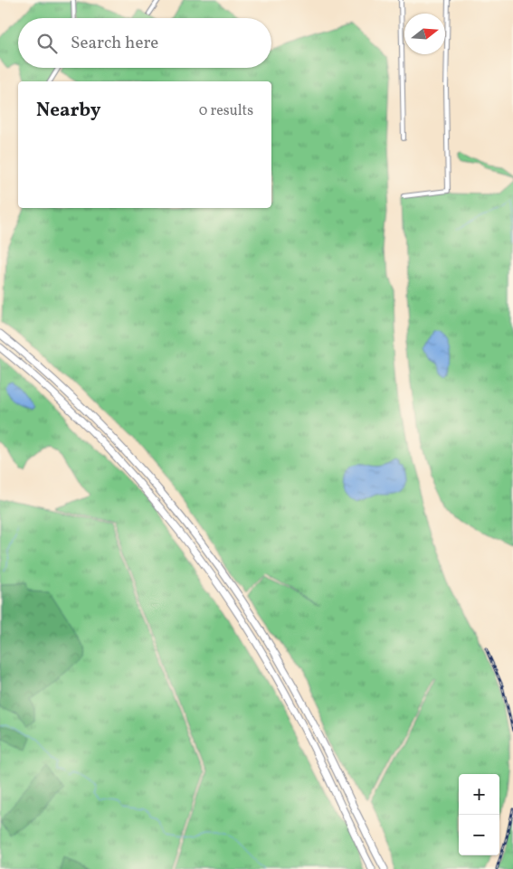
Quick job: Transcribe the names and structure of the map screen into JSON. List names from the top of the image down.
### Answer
{
  "north": "right",
  "page": {
    "search": "Search here",
    "heading": ["Nearby", "0 results"],
    "map_buttons": ["+", "−"]
  }
}
